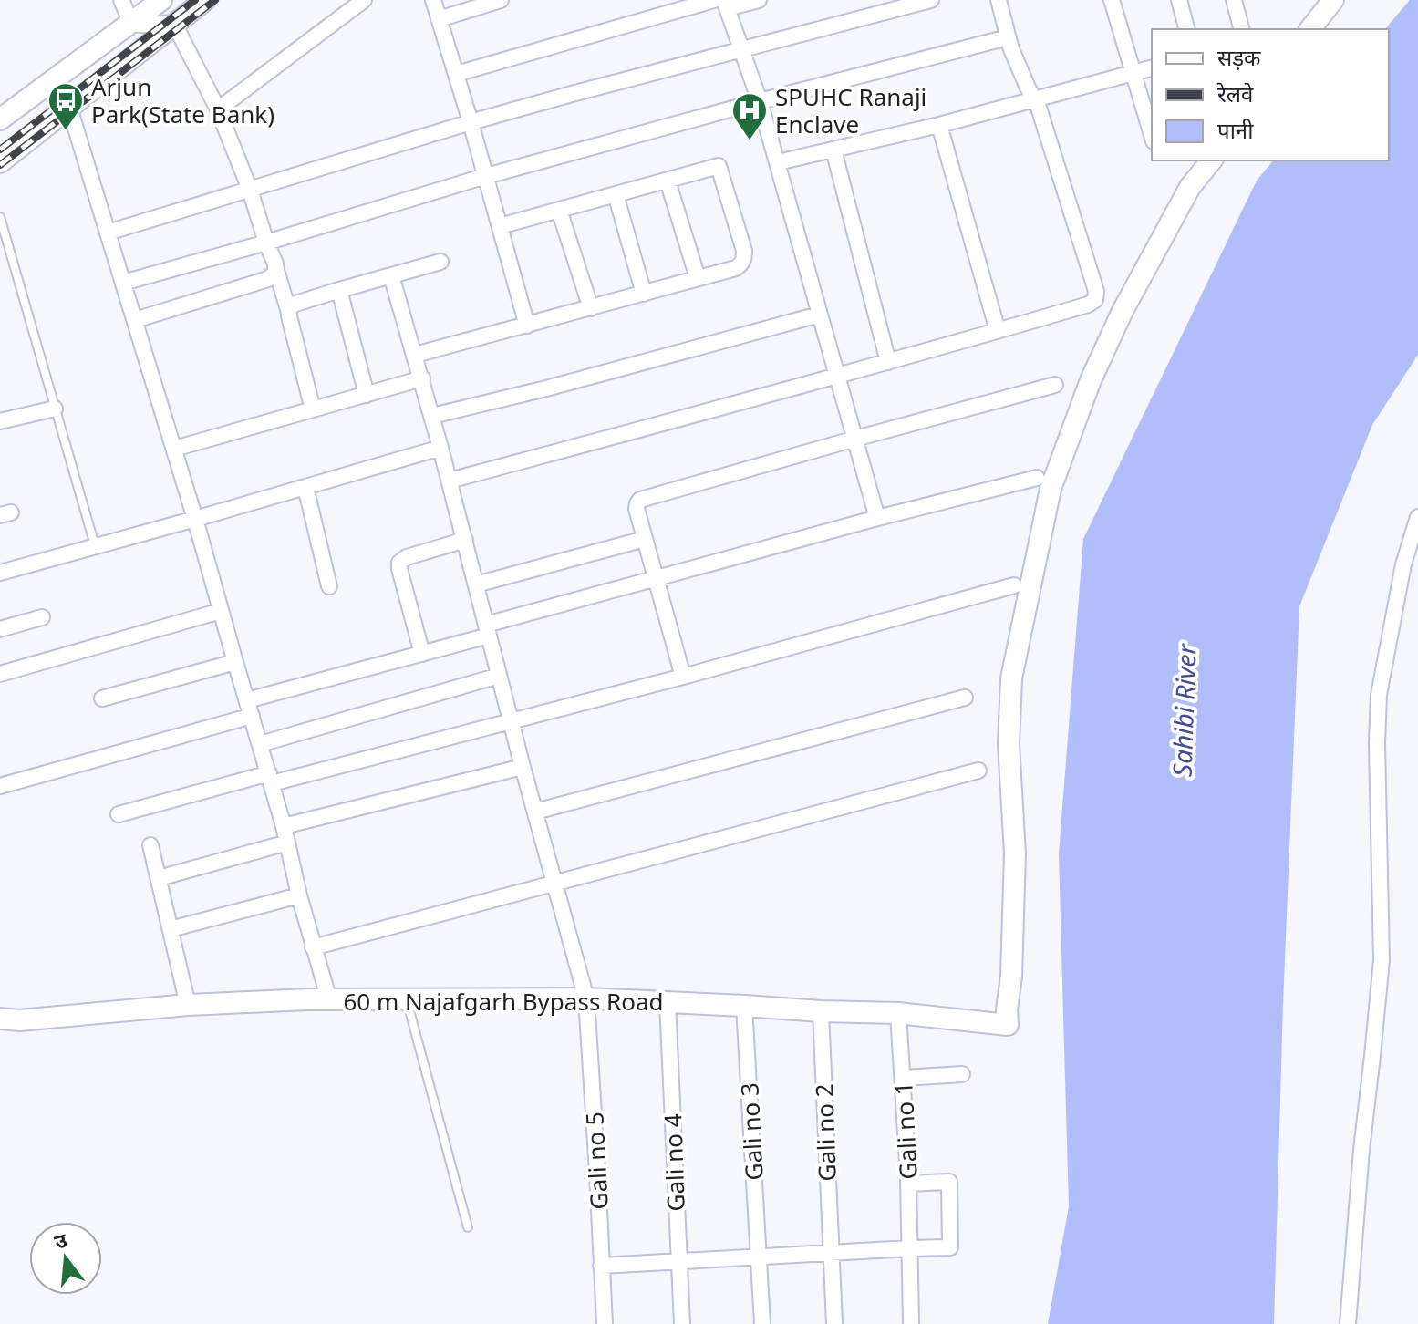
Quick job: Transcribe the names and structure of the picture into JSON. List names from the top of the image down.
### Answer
{
  "streets": {
    "street": [
      "60 m Najafgarh Bypass Road",
      "Gali no 1",
      "Gali no 3",
      "Gali no 2",
      "Gali no 5",
      "Gali no 4"
    ]
  },
  "crossings": [
    ["60 m Najafgarh Bypass Road", "Gali no 1"],
    ["60 m Najafgarh Bypass Road", "Gali no 3"],
    ["60 m Najafgarh Bypass Road", "Gali no 2"],
    ["60 m Najafgarh Bypass Road", "Gali no 5"],
    ["60 m Najafgarh Bypass Road", "Gali no 4"]
  ],
  "water": ["Sahibi River"],
  "places": {
    "bus stop": ["Arjun Park(State Bank)"],
    "hospital": ["SPUHC Ranaji Enclave"]
  },
  "legend": ["सड़क", "रेलवे", "पानी"],
  "north": "top"
}
